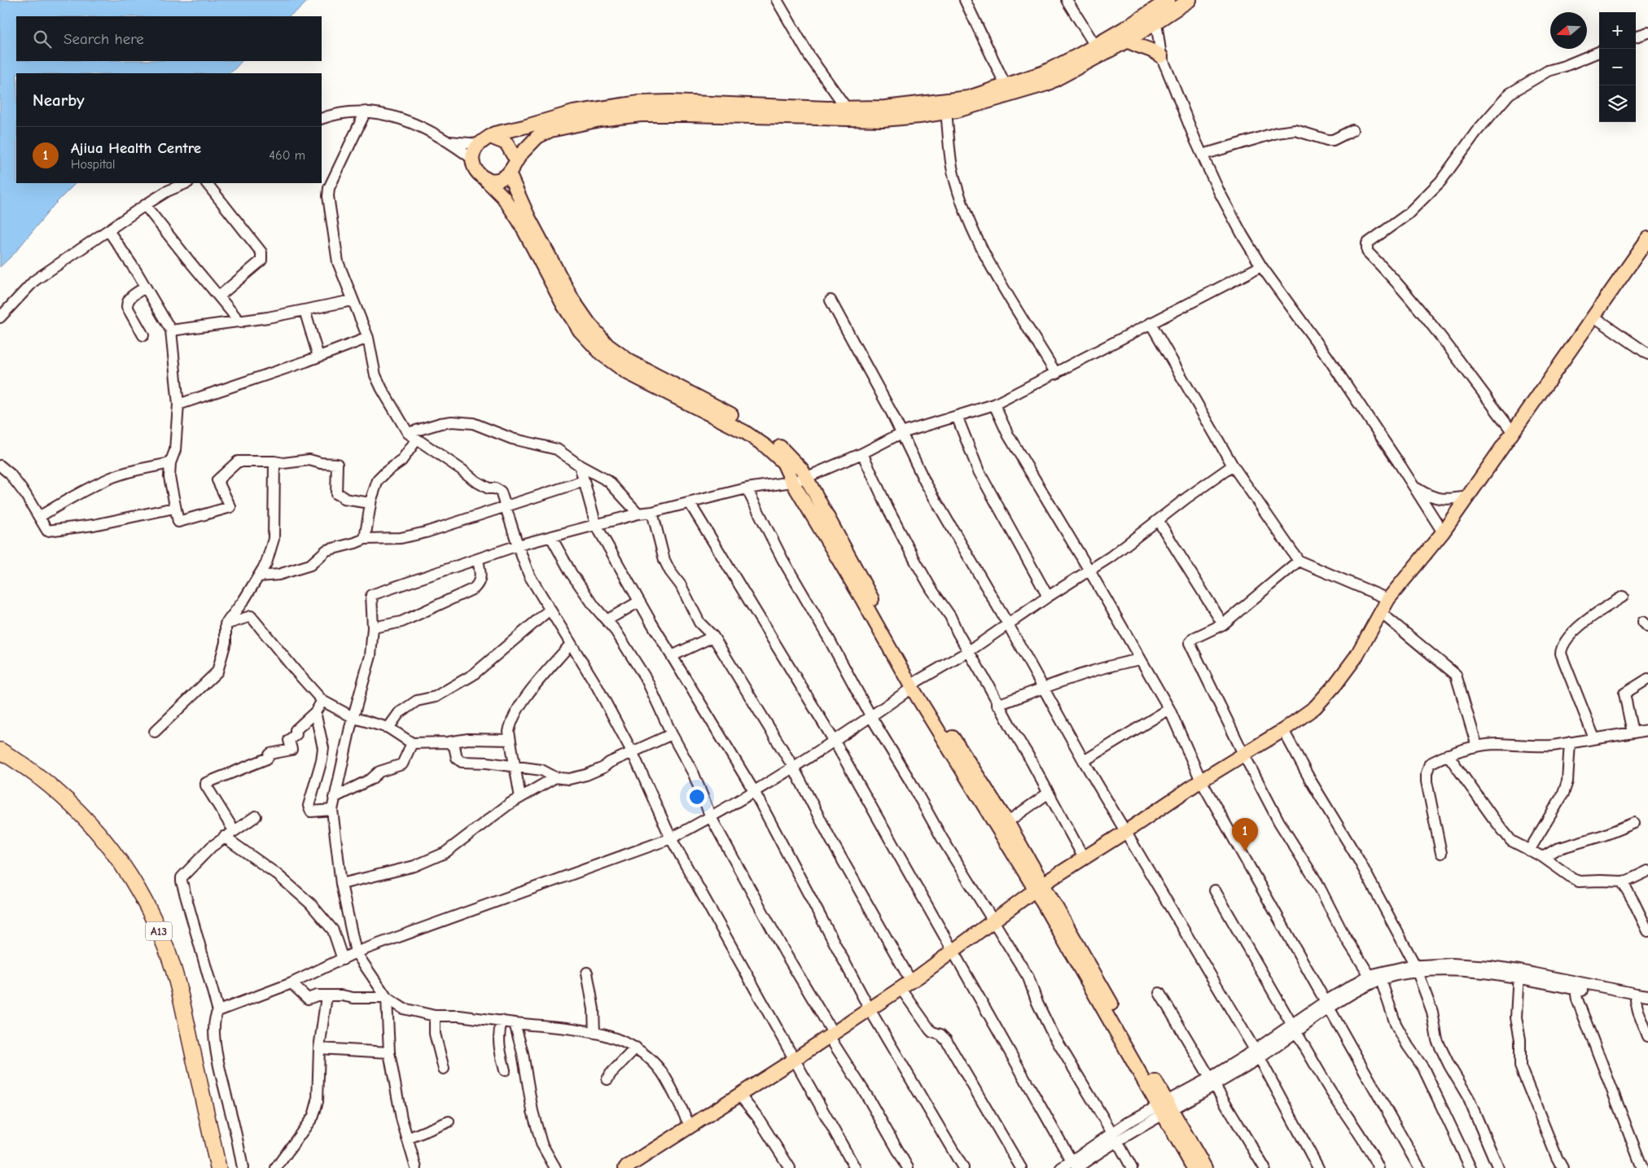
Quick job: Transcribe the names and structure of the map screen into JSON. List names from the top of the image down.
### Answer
{
  "streets": {
    "highway": ["A13"]
  },
  "north": "left",
  "page": {
    "map_buttons": ["+", "−"],
    "search": "Search here",
    "heading": "Nearby",
    "list": [
      {
        "mark": "1",
        "name": "Ajiua Health Centre",
        "note": "Hospital",
        "value": "460 m"
      }
    ],
    "pins": "1"
  }
}
